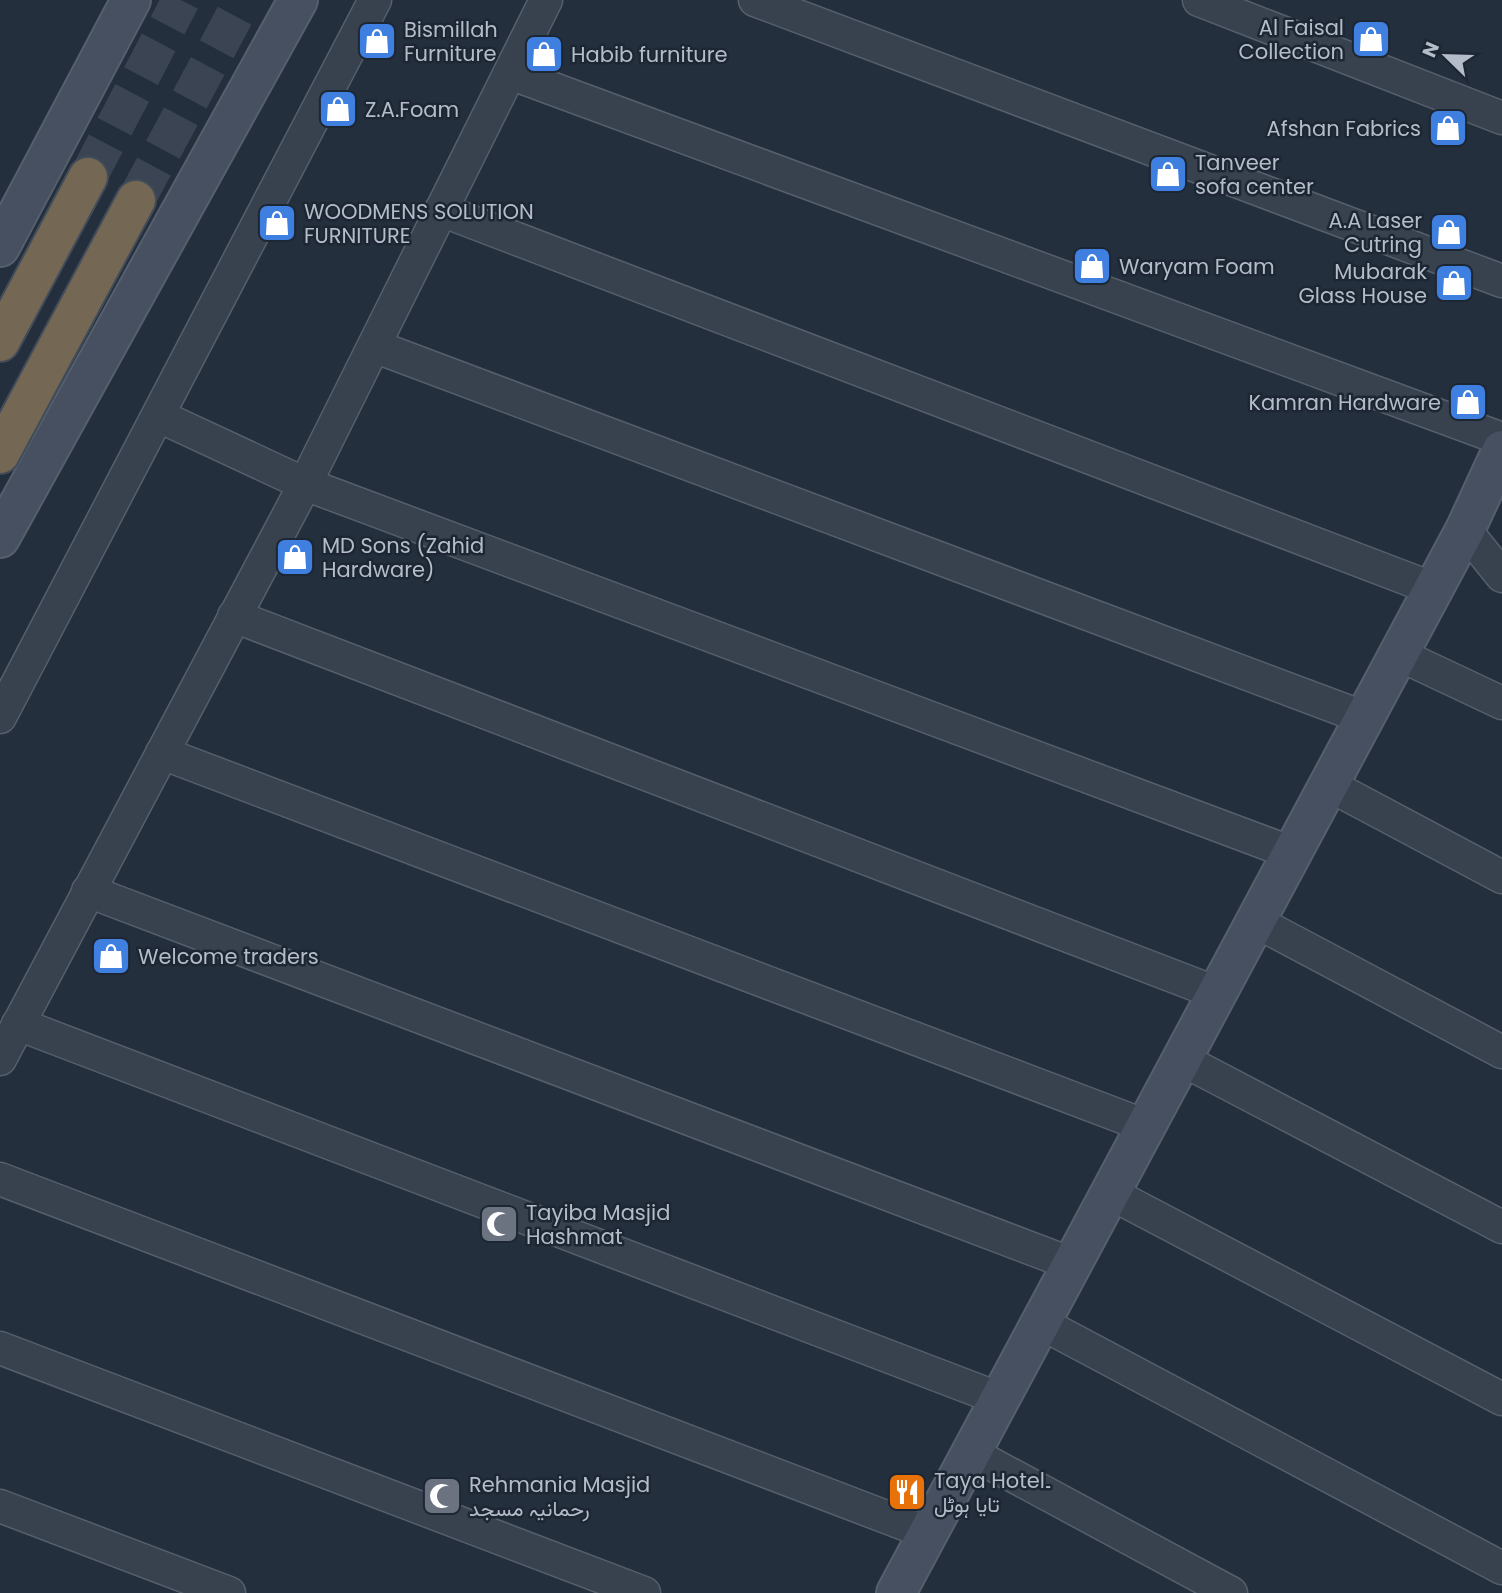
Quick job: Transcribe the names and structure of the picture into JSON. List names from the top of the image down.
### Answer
{
  "places": {
    "shop": [
      "Al Faisal Collection",
      "Bismillah Furniture",
      "Habib furniture",
      "Z.A.Foam",
      "Afshan Fabrics",
      "Tanveer sofa center",
      "WOODMENS SOLUTION FURNITURE",
      "A.A Laser Cutring",
      "Waryam Foam",
      "Mubarak Glass House",
      "Kamran Hardware",
      "MD Sons (Zahid Hardware)",
      "Welcome traders"
    ],
    "mosque": ["Tayiba Masjid Hashmat", "Rehmania Masjid رحمانیہ مسجد"],
    "restaurant": ["Taya Hotel۔ تایا ہوٹل"]
  },
  "north": "top left"
}
